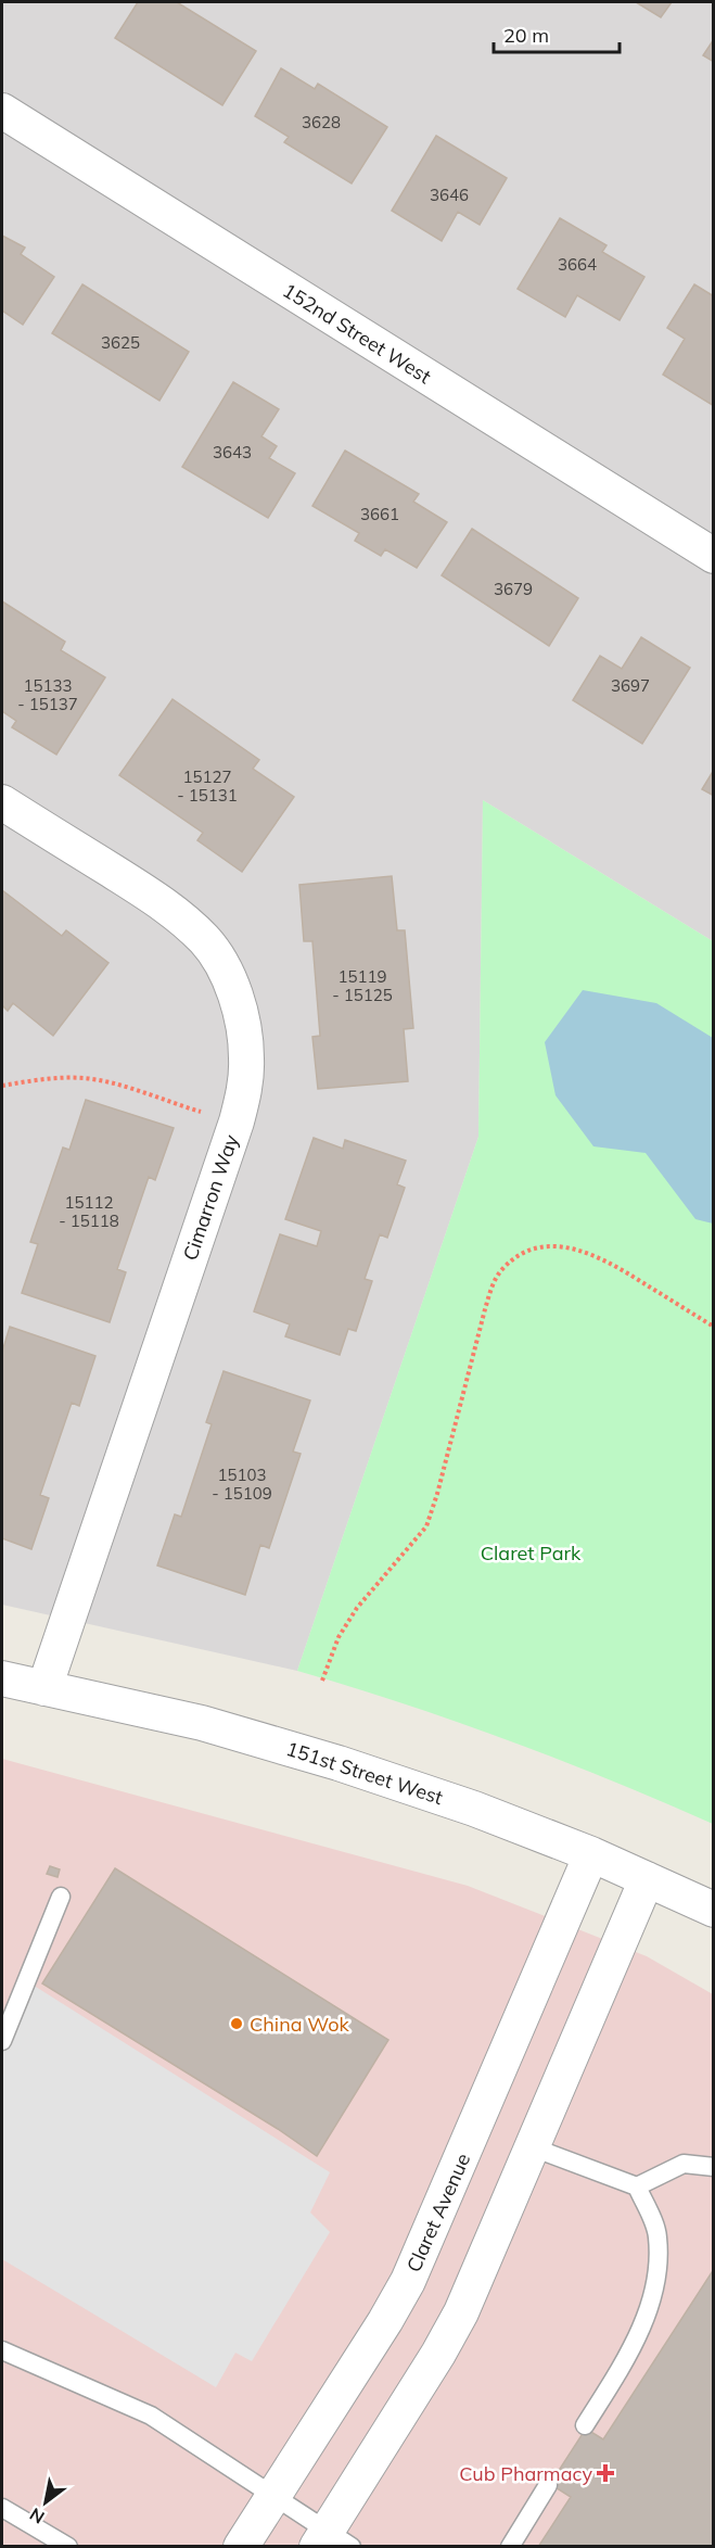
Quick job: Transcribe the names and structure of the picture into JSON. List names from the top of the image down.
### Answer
{
  "streets": {
    "street": [
      "152nd Street West",
      "Cimarron Way",
      "151st Street West",
      "Claret Avenue"
    ]
  },
  "crossings": [
    ["Cimarron Way", "151st Street West"],
    ["151st Street West", "Claret Avenue"]
  ],
  "parks": ["Claret Park"],
  "places": {
    "other": ["China Wok"],
    "health": ["Cub Pharmacy"]
  },
  "house_numbers": [
    "3628",
    "3646",
    "3664",
    "3625",
    "3643",
    "3661",
    "3679",
    "15133 - 15137",
    "3697",
    "15127 - 15131",
    "15119 - 15125",
    "15112 - 15118",
    "15103 - 15109"
  ],
  "scale_bar": "20 m",
  "north": "bottom left"
}
